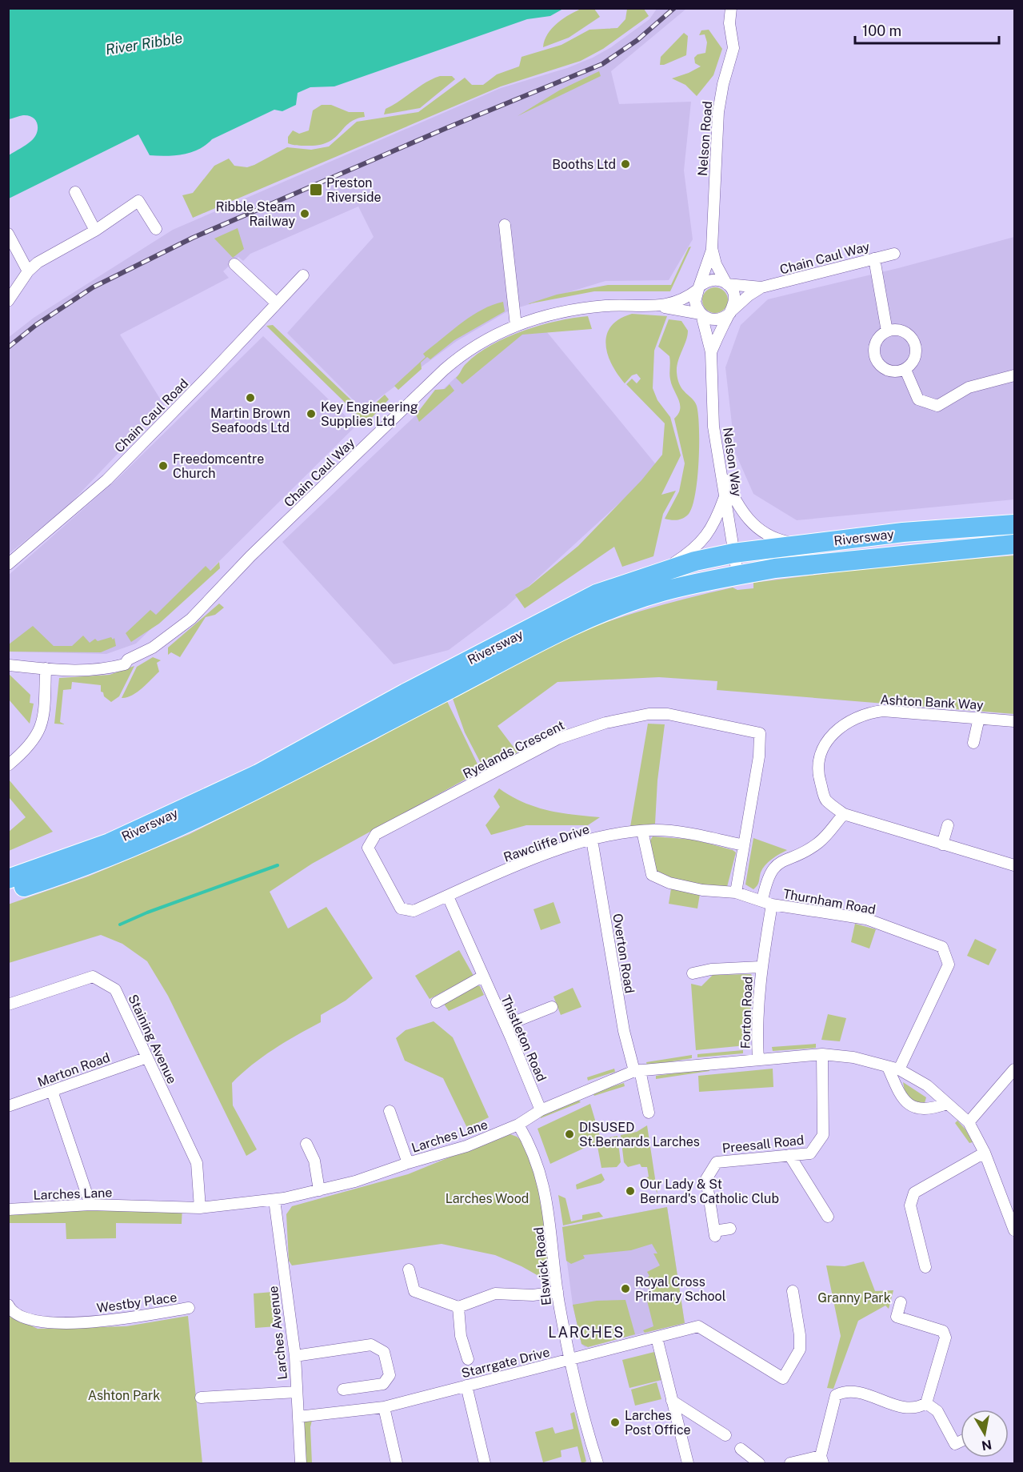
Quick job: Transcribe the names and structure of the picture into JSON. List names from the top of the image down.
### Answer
{
  "streets": {
    "highway": ["Riversway"],
    "street": [
      "Nelson Road",
      "Chain Caul Way",
      "Chain Caul Road",
      "Nelson Way",
      "Ashton Bank Way",
      "Ryelands Crescent",
      "Rawcliffe Drive",
      "Thurnham Road",
      "Overton Road",
      "Forton Road",
      "Thistleton Road",
      "Staining Avenue",
      "Marton Road",
      "Larches Lane",
      "Preesall Road",
      "Elswick Road",
      "Westby Place",
      "Larches Avenue",
      "Starrgate Drive"
    ]
  },
  "crossings": [
    ["Nelson Road", "Chain Caul Way"],
    ["Nelson Road", "Nelson Way"],
    ["Chain Caul Way", "Nelson Way"],
    ["Nelson Way", "Riversway"],
    ["Ryelands Crescent", "Rawcliffe Drive"],
    ["Ryelands Crescent", "Thurnham Road"],
    ["Ryelands Crescent", "Thistleton Road"],
    ["Rawcliffe Drive", "Thurnham Road"],
    ["Rawcliffe Drive", "Overton Road"],
    ["Rawcliffe Drive", "Thistleton Road"],
    ["Thurnham Road", "Forton Road"],
    ["Thurnham Road", "Larches Lane"],
    ["Overton Road", "Larches Lane"],
    ["Forton Road", "Larches Lane"],
    ["Thistleton Road", "Larches Lane"],
    ["Staining Avenue", "Marton Road"],
    ["Staining Avenue", "Larches Lane"],
    ["Larches Lane", "Preesall Road"],
    ["Larches Lane", "Elswick Road"],
    ["Larches Lane", "Larches Avenue"],
    ["Elswick Road", "Starrgate Drive"],
    ["Larches Avenue", "Starrgate Drive"]
  ],
  "districts": ["LARCHES"],
  "water": ["River Ribble"],
  "parks": ["Larches Wood", "Granny Park", "Ashton Park"],
  "places": {
    "other": [
      "Booths Ltd",
      "Ribble Steam Railway",
      "Martin Brown Seafoods Ltd",
      "Key Engineering Supplies Ltd",
      "Freedomcentre Church",
      "DISUSED St.Bernards Larches",
      "Our Lady & St Bernard's Catholic Club",
      "Royal Cross Primary School",
      "Larches Post Office"
    ],
    "transit": ["Preston Riverside"]
  },
  "scale_bar": "100 m",
  "north": "bottom"
}
